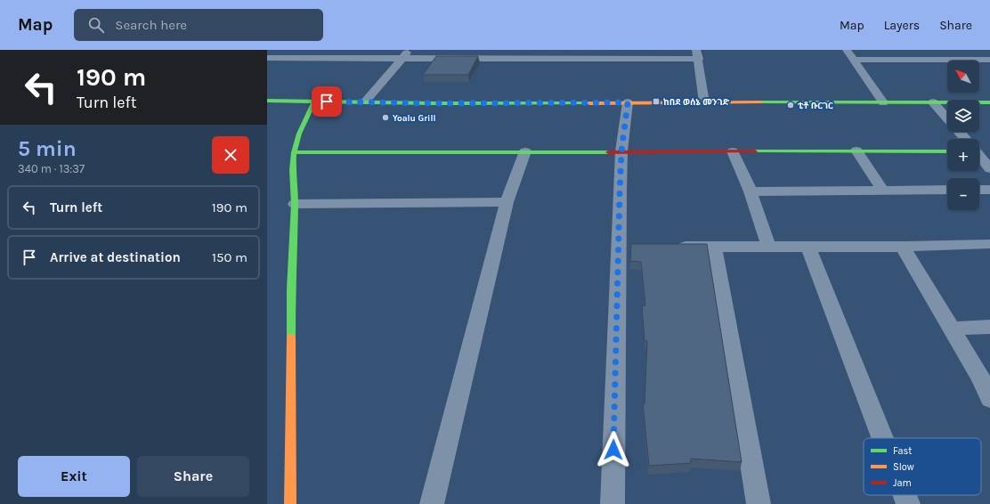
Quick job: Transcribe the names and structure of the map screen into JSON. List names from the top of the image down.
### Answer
{
  "places": {
    "transit": ["ከበደ ወሰኔ መንገድ"],
    "other": ["ቲቶ ቡርገር", "Yoalu Grill"]
  },
  "legend": ["Fast", "Slow", "Jam"],
  "north": "top left",
  "page": {
    "header": "Map",
    "search": "Search here",
    "nav": ["Map", "Layers", "Share"],
    "turn": ["190 m", "Turn left"],
    "map_buttons": ["+", "−"],
    "heading": ["5 min", "340 m · 13:37"],
    "list": [
      {
        "name": "Turn left",
        "value": "190 m"
      },
      {
        "name": "Arrive at destination",
        "value": "150 m"
      }
    ],
    "buttons": ["Exit", "Share"]
  }
}
